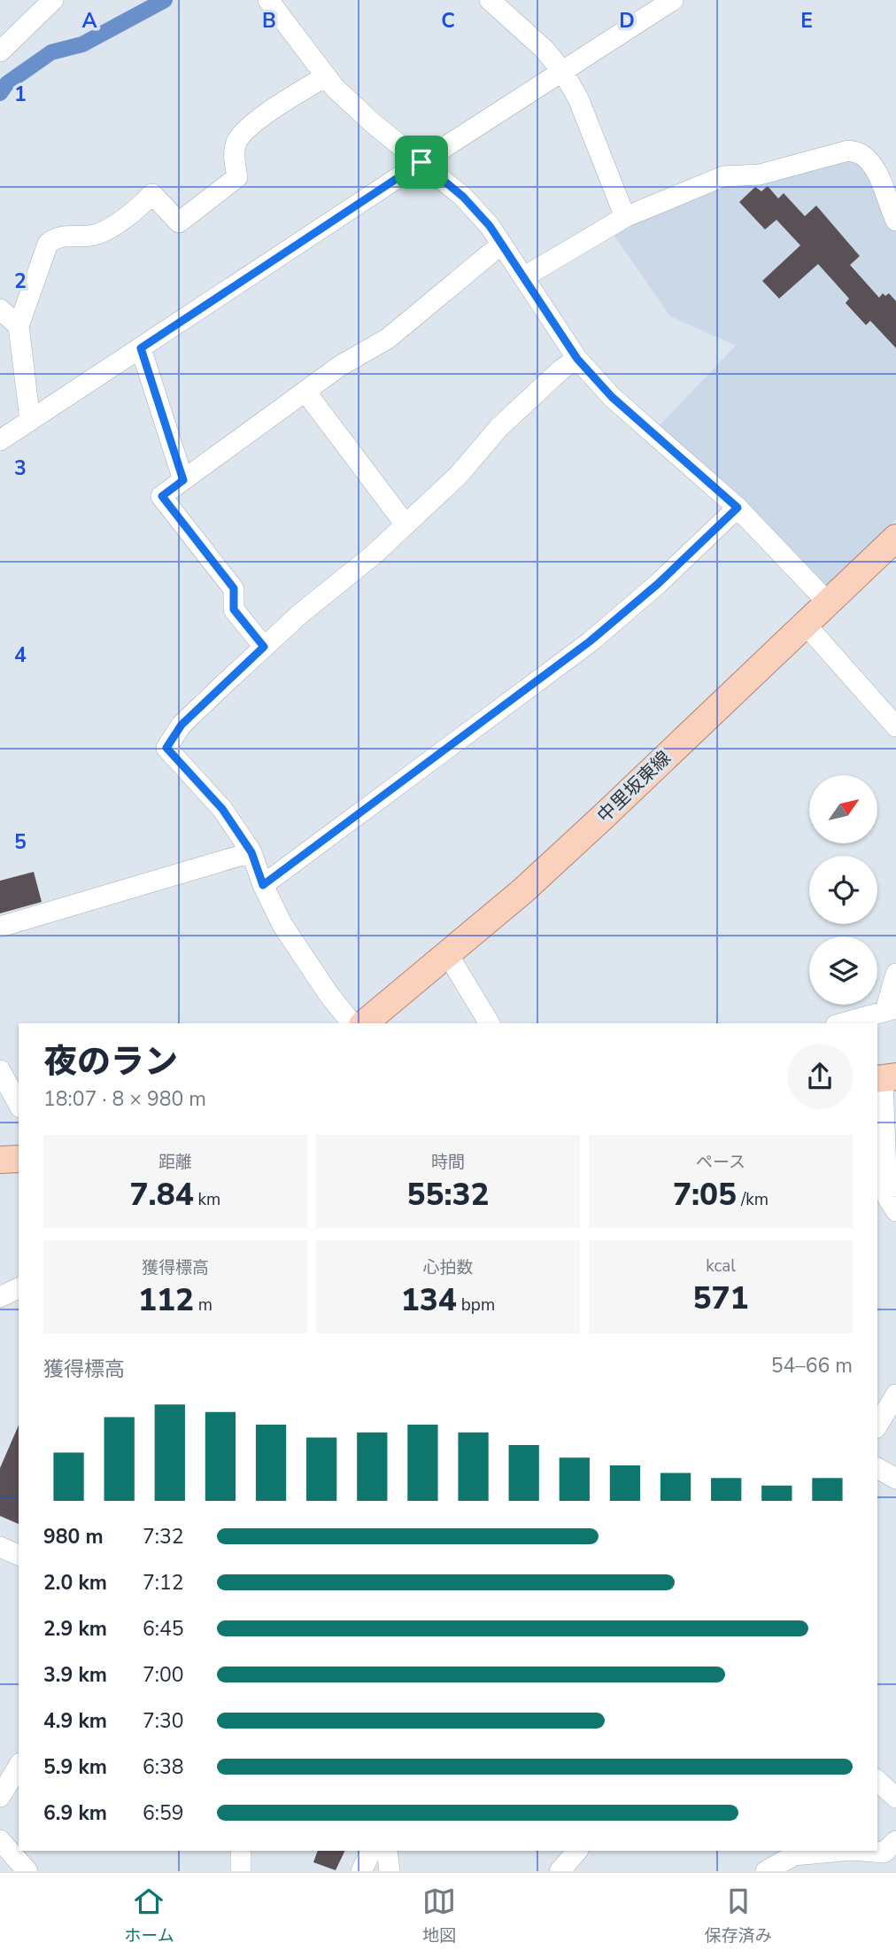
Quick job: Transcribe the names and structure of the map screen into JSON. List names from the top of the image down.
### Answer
{
  "streets": {
    "main road": ["中里坂東線"]
  },
  "north": "top right",
  "page": {
    "heading": ["夜のラン", "18:07 · 8 × 980 m"],
    "stats": [
      ["距離", "7.84 km"],
      ["時間", "55:32"],
      ["ペース", "7:05 /km"],
      ["獲得標高", "112 m"],
      ["心拍数", "134 bpm"],
      ["kcal", "571"]
    ],
    "chart": ["獲得標高", "54–66 m"],
    "list": [
      {
        "name": "980 m",
        "note": "7:32"
      },
      {
        "name": "2.0 km",
        "note": "7:12"
      },
      {
        "name": "2.9 km",
        "note": "6:45"
      },
      {
        "name": "3.9 km",
        "note": "7:00"
      },
      {
        "name": "4.9 km",
        "note": "7:30"
      },
      {
        "name": "5.9 km",
        "note": "6:38"
      },
      {
        "name": "6.9 km",
        "note": "6:59"
      }
    ],
    "tabs": ["ホーム", "地図", "保存済み"]
  },
  "grid": {
    "columns": [
      "A",
      "B",
      "C",
      "D",
      "E"
    ],
    "rows": [
      "1",
      "2",
      "3",
      "4",
      "5"
    ]
  }
}
